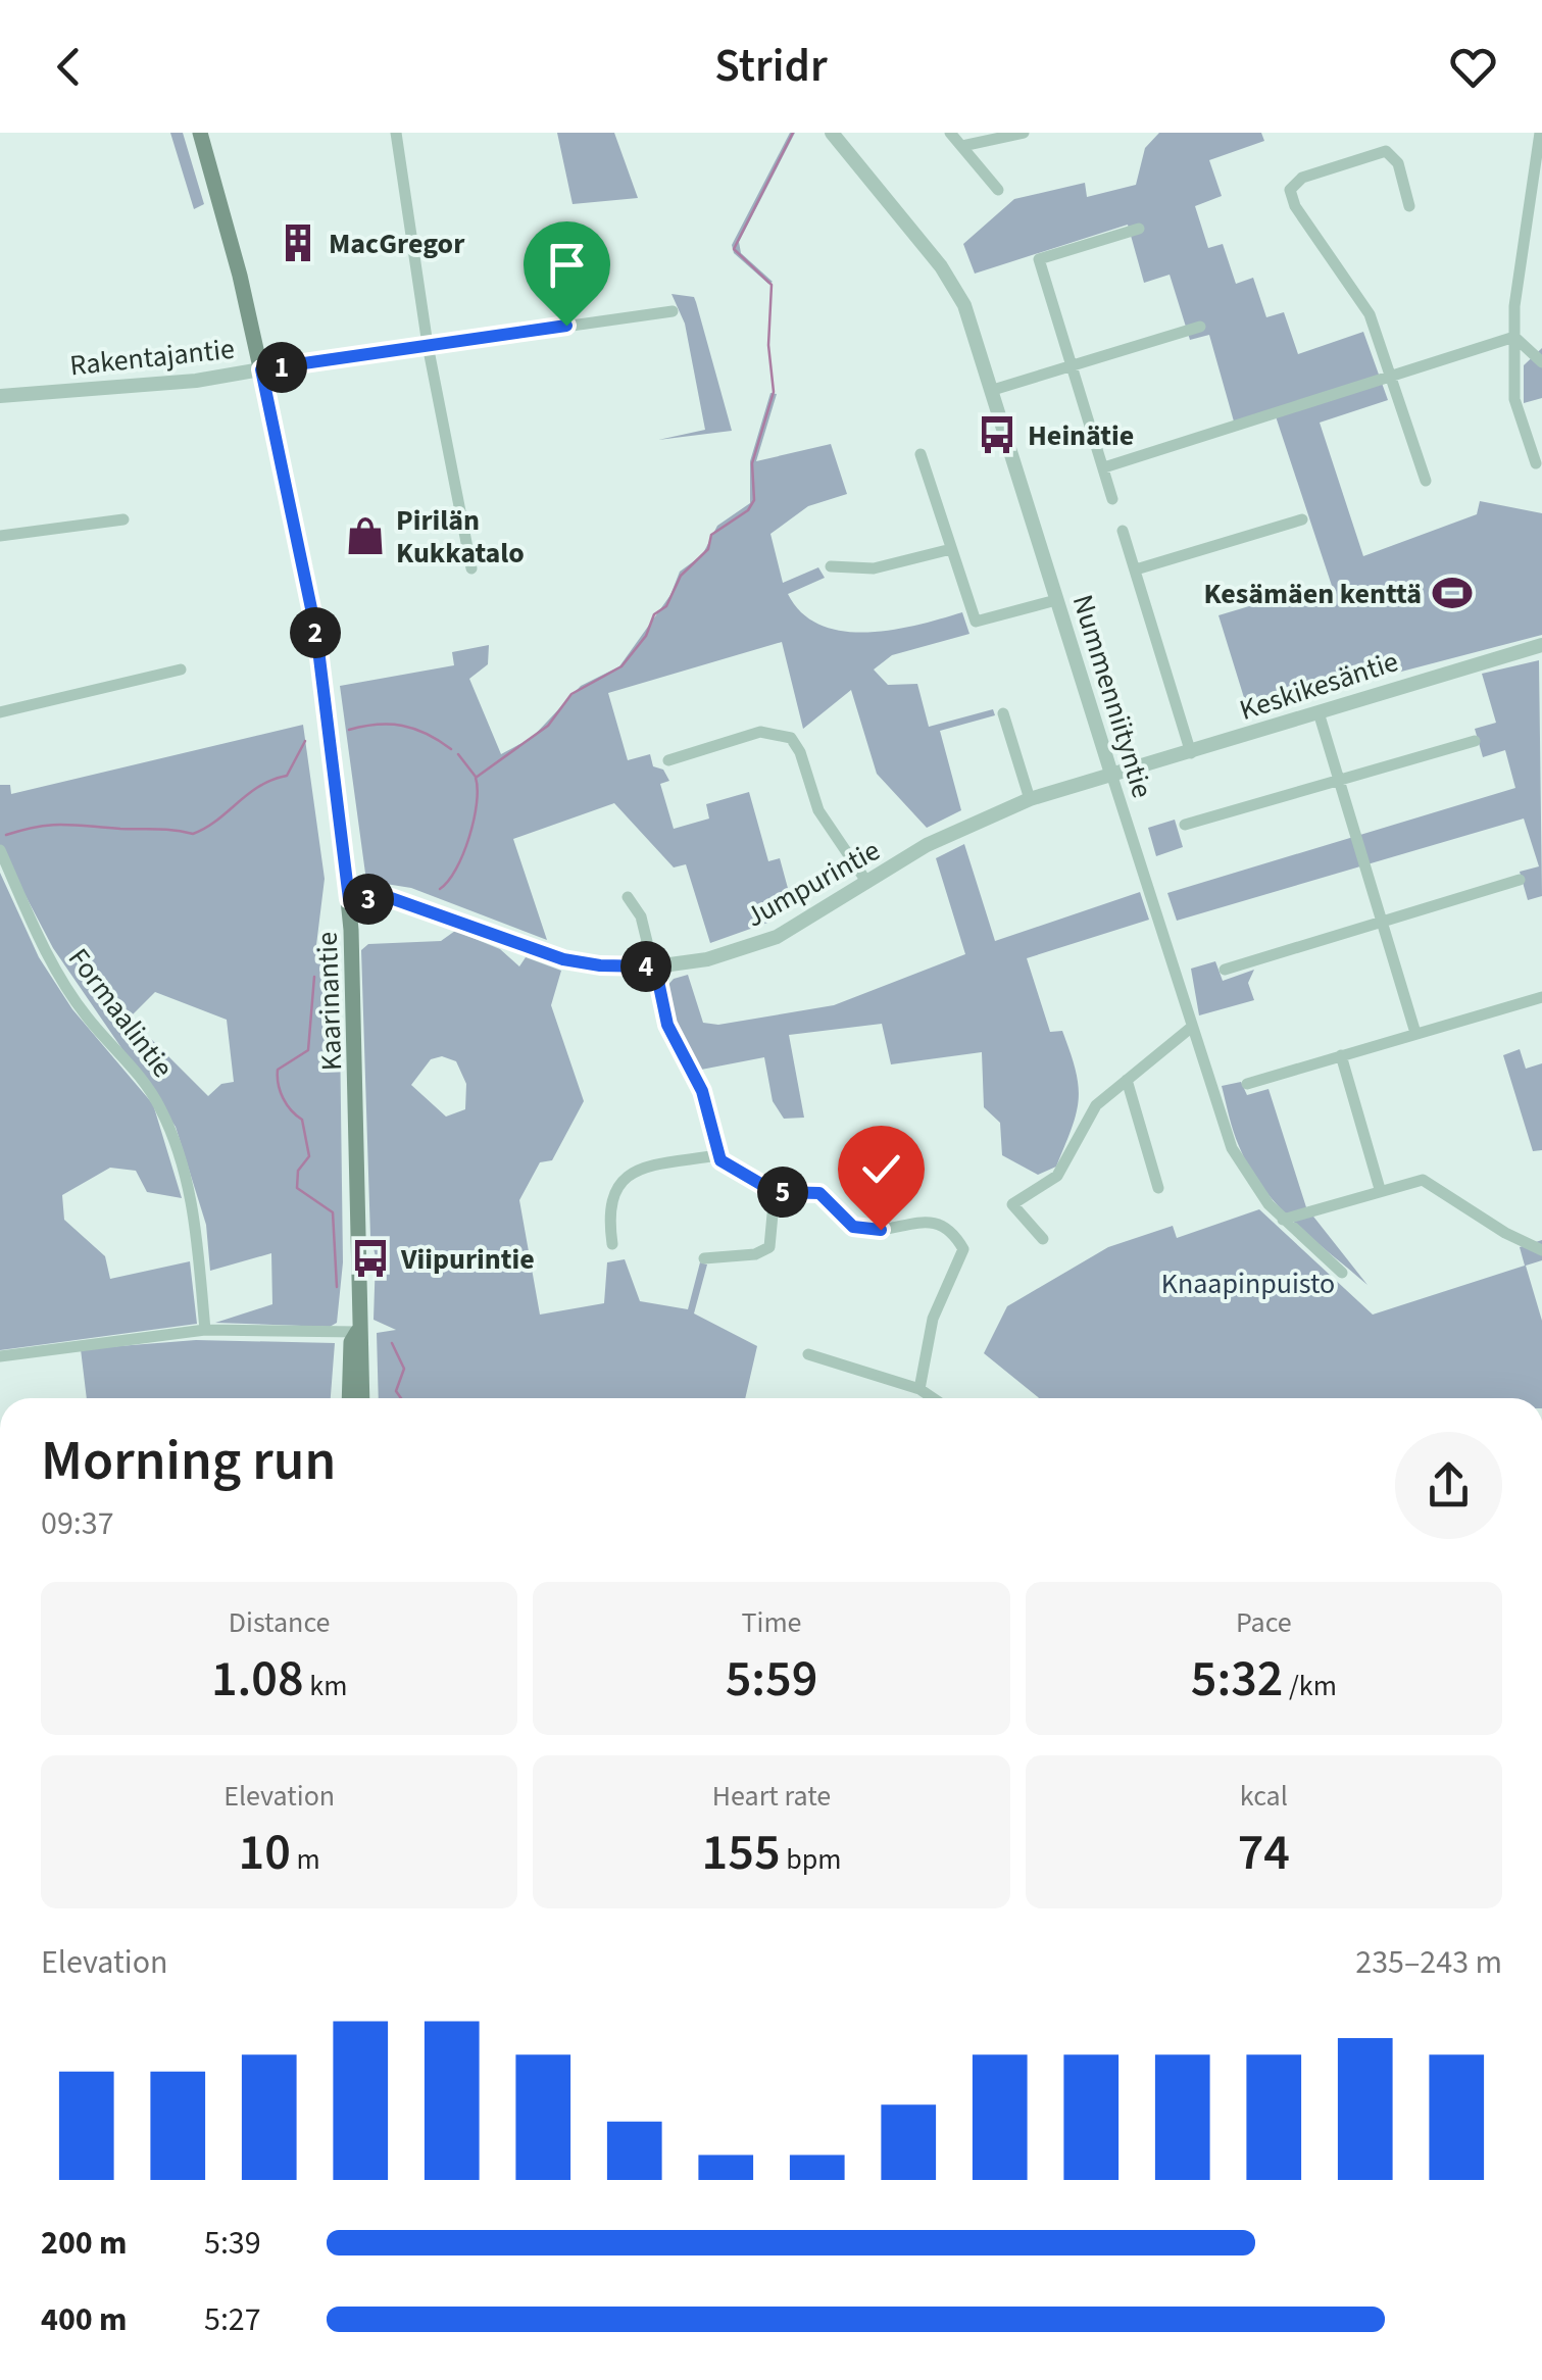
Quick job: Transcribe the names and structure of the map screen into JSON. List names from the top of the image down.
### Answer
{
  "streets": {
    "main road": ["Kaarinantie"],
    "street": [
      "Rakentajantie",
      "Keskikesäntie",
      "Nummenniityntie",
      "Jumpurintie",
      "Formaalintie"
    ]
  },
  "crossings": [
    ["Rakentajantie", "Kaarinantie"],
    ["Keskikesäntie", "Nummenniityntie"],
    ["Keskikesäntie", "Jumpurintie"],
    ["Nummenniityntie", "Jumpurintie"],
    ["Jumpurintie", "Kaarinantie"]
  ],
  "parks": ["Knaapinpuisto"],
  "places": {
    "building": ["MacGregor"],
    "bus stop": ["Heinätie", "Viipurintie"],
    "shop": ["Pirilän Kukkatalo"],
    "sports": ["Kesämäen kenttä"]
  },
  "page": {
    "header": "Stridr",
    "pins": [
      "1",
      "2",
      "3",
      "4",
      "5"
    ],
    "heading": ["Morning run", "09:37"],
    "stats": [
      ["Distance", "1.08 km"],
      ["Time", "5:59"],
      ["Pace", "5:32 /km"],
      ["Elevation", "10 m"],
      ["Heart rate", "155 bpm"],
      ["kcal", "74"]
    ],
    "chart": ["Elevation", "235–243 m"],
    "list": [
      {
        "name": "200 m",
        "note": "5:39"
      },
      {
        "name": "400 m",
        "note": "5:27"
      }
    ]
  }
}
